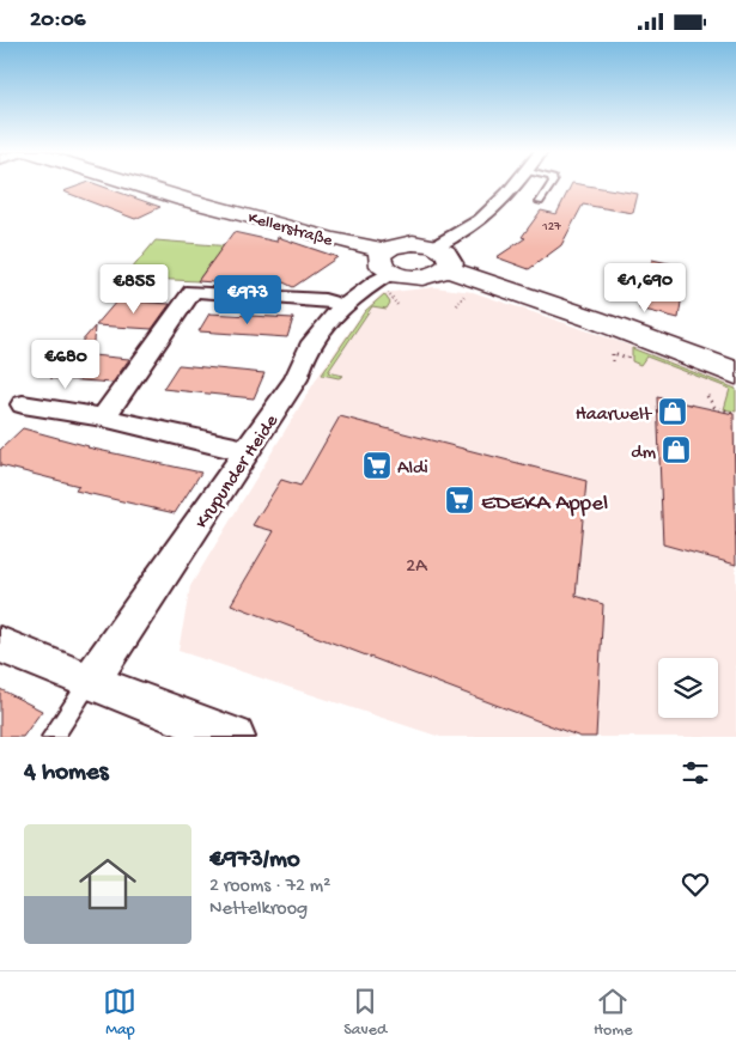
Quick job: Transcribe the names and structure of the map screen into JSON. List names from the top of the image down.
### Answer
{
  "streets": {
    "main road": ["Kellerstraße"],
    "street": ["Krupunder Heide"]
  },
  "places": {
    "shop": ["Haarwelt", "dm"],
    "supermarket": ["Aldi", "EDEKA Appel"]
  },
  "house_numbers": ["127", "2A"],
  "page": {
    "status": "20:06",
    "price": [
      "€1,690",
      "€855",
      "€973",
      "€680"
    ],
    "heading": "4 homes",
    "list": [
      {
        "name": "€973/mo",
        "note": "2 rooms · 72 m² · Nettelkroog"
      }
    ],
    "tabs": ["Map", "Saved", "Home"]
  }
}
